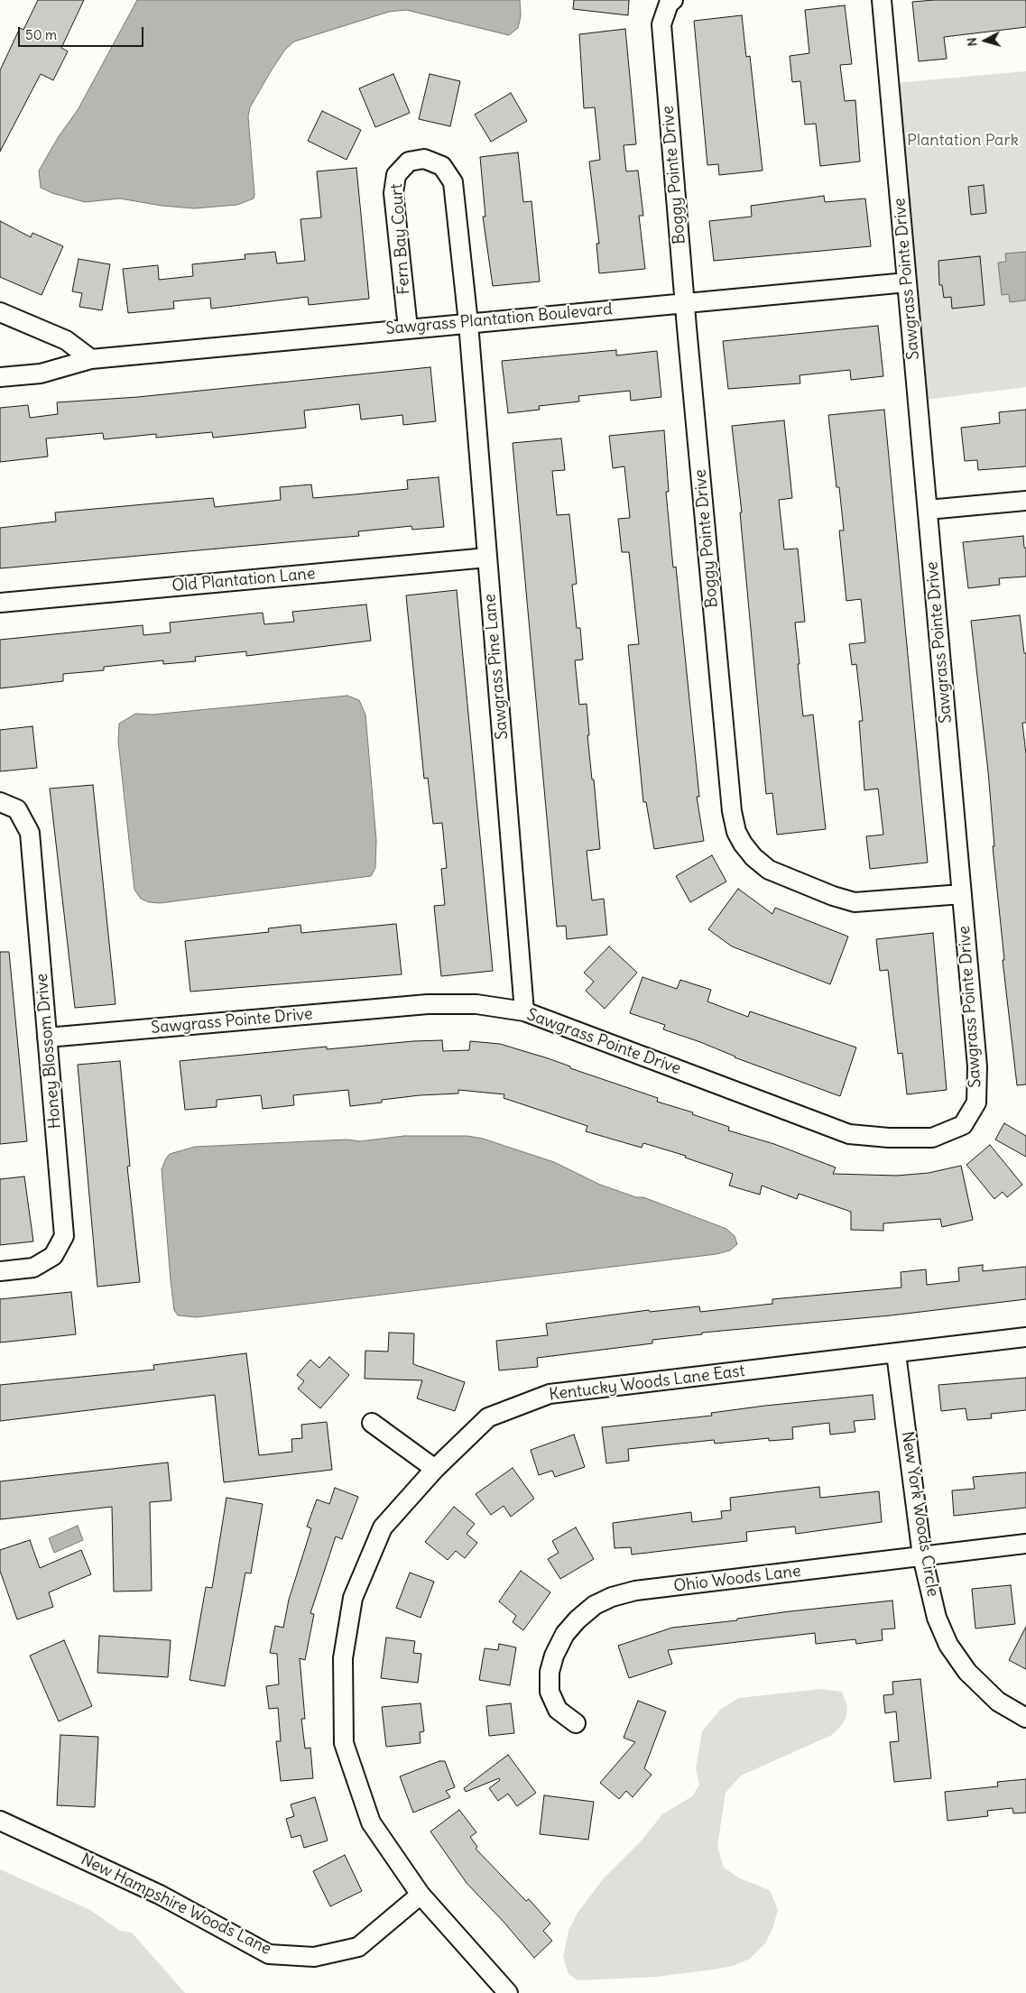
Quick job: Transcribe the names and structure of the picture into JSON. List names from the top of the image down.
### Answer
{
  "streets": {
    "street": [
      "Boggy Pointe Drive",
      "Fern Bay Court",
      "Sawgrass Pointe Drive",
      "Sawgrass Plantation Boulevard",
      "Old Plantation Lane",
      "Sawgrass Pine Lane",
      "Honey Blossom Drive",
      "Kentucky Woods Lane East",
      "New York Woods Circle",
      "Ohio Woods Lane",
      "New Hampshire Woods Lane"
    ]
  },
  "crossings": [
    ["Boggy Pointe Drive", "Sawgrass Pointe Drive"],
    ["Boggy Pointe Drive", "Sawgrass Plantation Boulevard"],
    ["Fern Bay Court", "Sawgrass Plantation Boulevard"],
    ["Fern Bay Court", "Sawgrass Pine Lane"],
    ["Sawgrass Pointe Drive", "Sawgrass Plantation Boulevard"],
    ["Sawgrass Pointe Drive", "Sawgrass Pine Lane"],
    ["Sawgrass Pointe Drive", "Honey Blossom Drive"],
    ["Sawgrass Plantation Boulevard", "Sawgrass Pine Lane"],
    ["Old Plantation Lane", "Sawgrass Pine Lane"],
    ["Kentucky Woods Lane East", "New York Woods Circle"],
    ["Kentucky Woods Lane East", "New Hampshire Woods Lane"],
    ["New York Woods Circle", "Ohio Woods Lane"]
  ],
  "parks": ["Plantation Park"],
  "scale_bar": "50 m",
  "north": "left"
}
